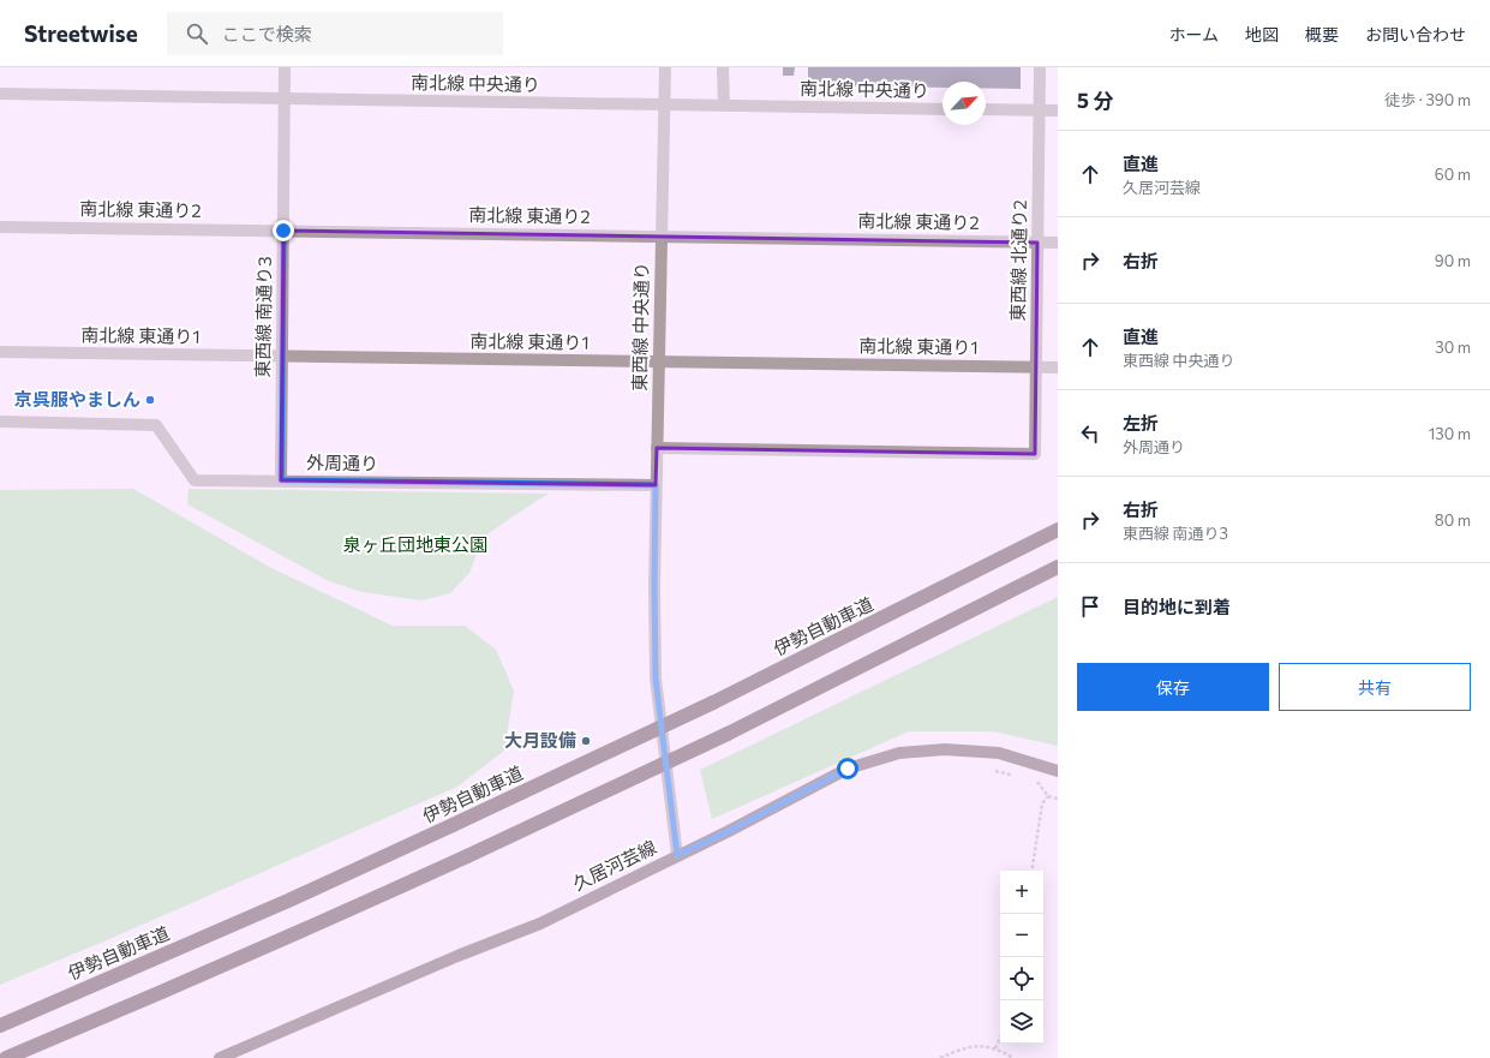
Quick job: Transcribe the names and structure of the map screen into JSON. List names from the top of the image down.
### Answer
{
  "streets": {
    "highway": ["伊勢自動車道"],
    "main road": ["久居河芸線"],
    "street": [
      "南北線 中央通り",
      "南北線 東通り2",
      "東西線 北通り2",
      "東西線 南通り3",
      "東西線 中央通り",
      "南北線 東通り1",
      "外周通り"
    ]
  },
  "crossings": [
    ["南北線 中央通り", "東西線 南通り3"],
    ["南北線 中央通り", "東西線 中央通り"],
    ["南北線 東通り2", "東西線 北通り2"],
    ["南北線 東通り2", "東西線 南通り3"],
    ["南北線 東通り2", "東西線 中央通り"],
    ["東西線 北通り2", "東西線 中央通り"],
    ["東西線 北通り2", "南北線 東通り1"],
    ["東西線 南通り3", "南北線 東通り1"],
    ["東西線 南通り3", "外周通り"],
    ["東西線 中央通り", "南北線 東通り1"],
    ["東西線 中央通り", "外周通り"],
    ["東西線 中央通り", "久居河芸線"]
  ],
  "parks": ["泉ヶ丘団地東公園"],
  "places": ["京呉服やましん", "大月設備"],
  "north": "top right",
  "page": {
    "header": "Streetwise",
    "search": "ここで検索",
    "nav": [
      "ホーム",
      "地図",
      "概要",
      "お問い合わせ"
    ],
    "heading": ["5 分", "徒歩 · 390 m"],
    "list": [
      ["直進", "久居河芸線", "60 m"],
      ["右折", "90 m"],
      ["直進", "東西線 中央通り", "30 m"],
      ["左折", "外周通り", "130 m"],
      ["右折", "東西線 南通り3", "80 m"],
      "目的地に到着"
    ],
    "buttons": ["保存", "共有"],
    "map_buttons": ["+", "−"]
  }
}
